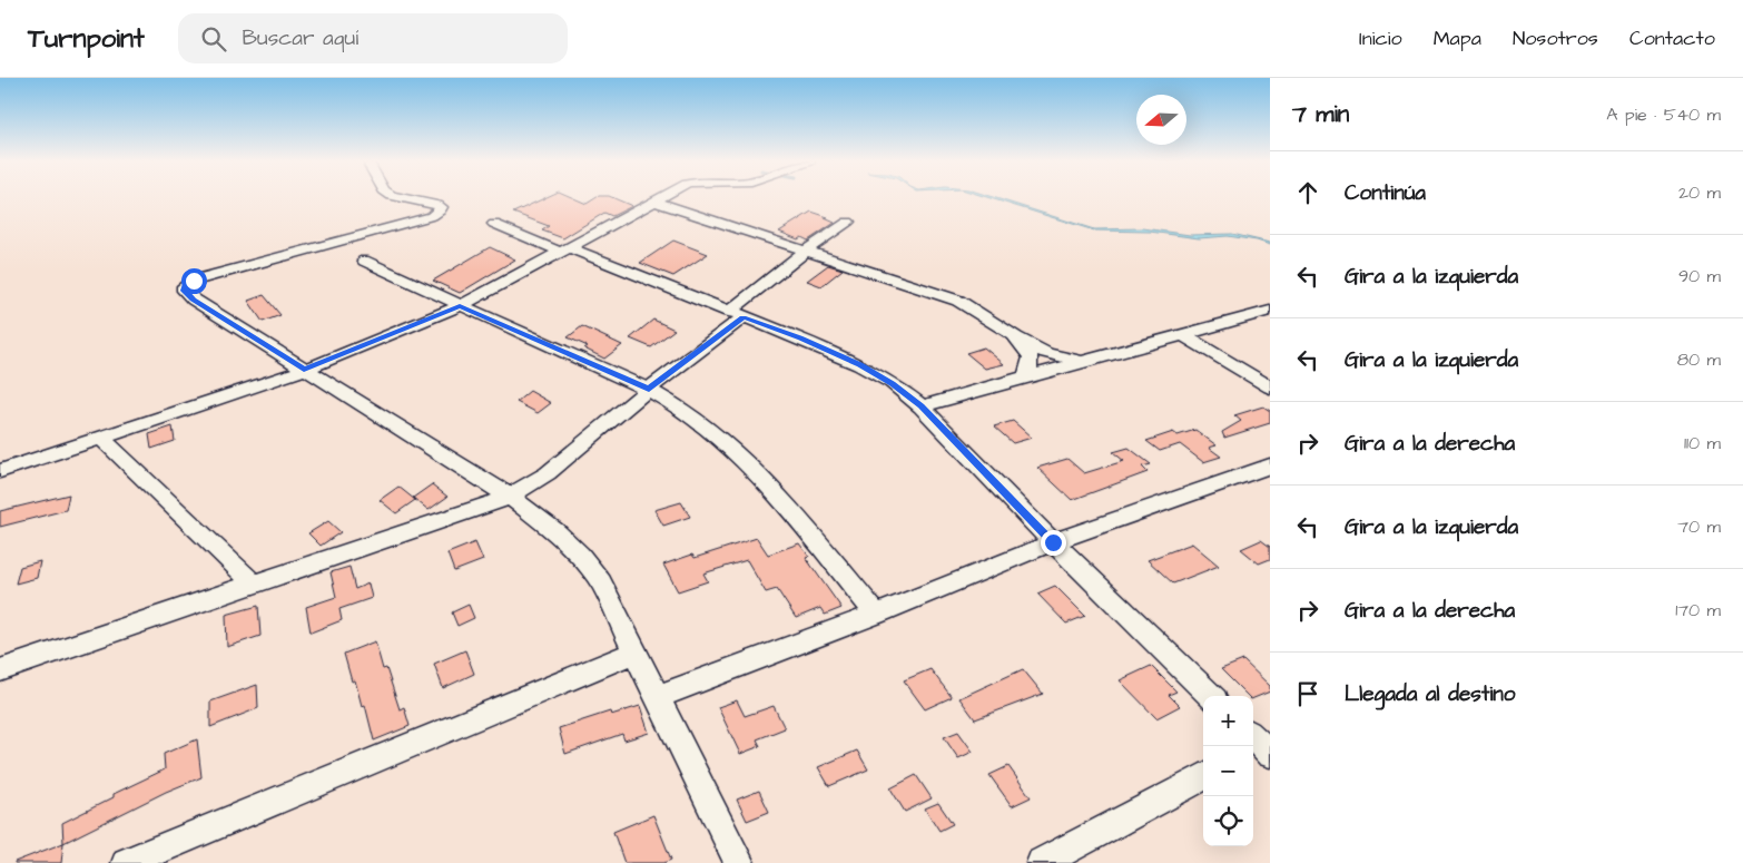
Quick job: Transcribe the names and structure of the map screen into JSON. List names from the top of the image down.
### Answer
{
  "north": "left",
  "page": {
    "header": "Turnpoint",
    "search": "Buscar aquí",
    "nav": [
      "Inicio",
      "Mapa",
      "Nosotros",
      "Contacto"
    ],
    "heading": ["7 min", "A pie · 540 m"],
    "list": [
      ["Continúa", "20 m"],
      ["Gira a la izquierda", "90 m"],
      ["Gira a la izquierda", "80 m"],
      ["Gira a la derecha", "110 m"],
      ["Gira a la izquierda", "70 m"],
      ["Gira a la derecha", "170 m"],
      "Llegada al destino"
    ],
    "map_buttons": ["+", "−"]
  }
}
